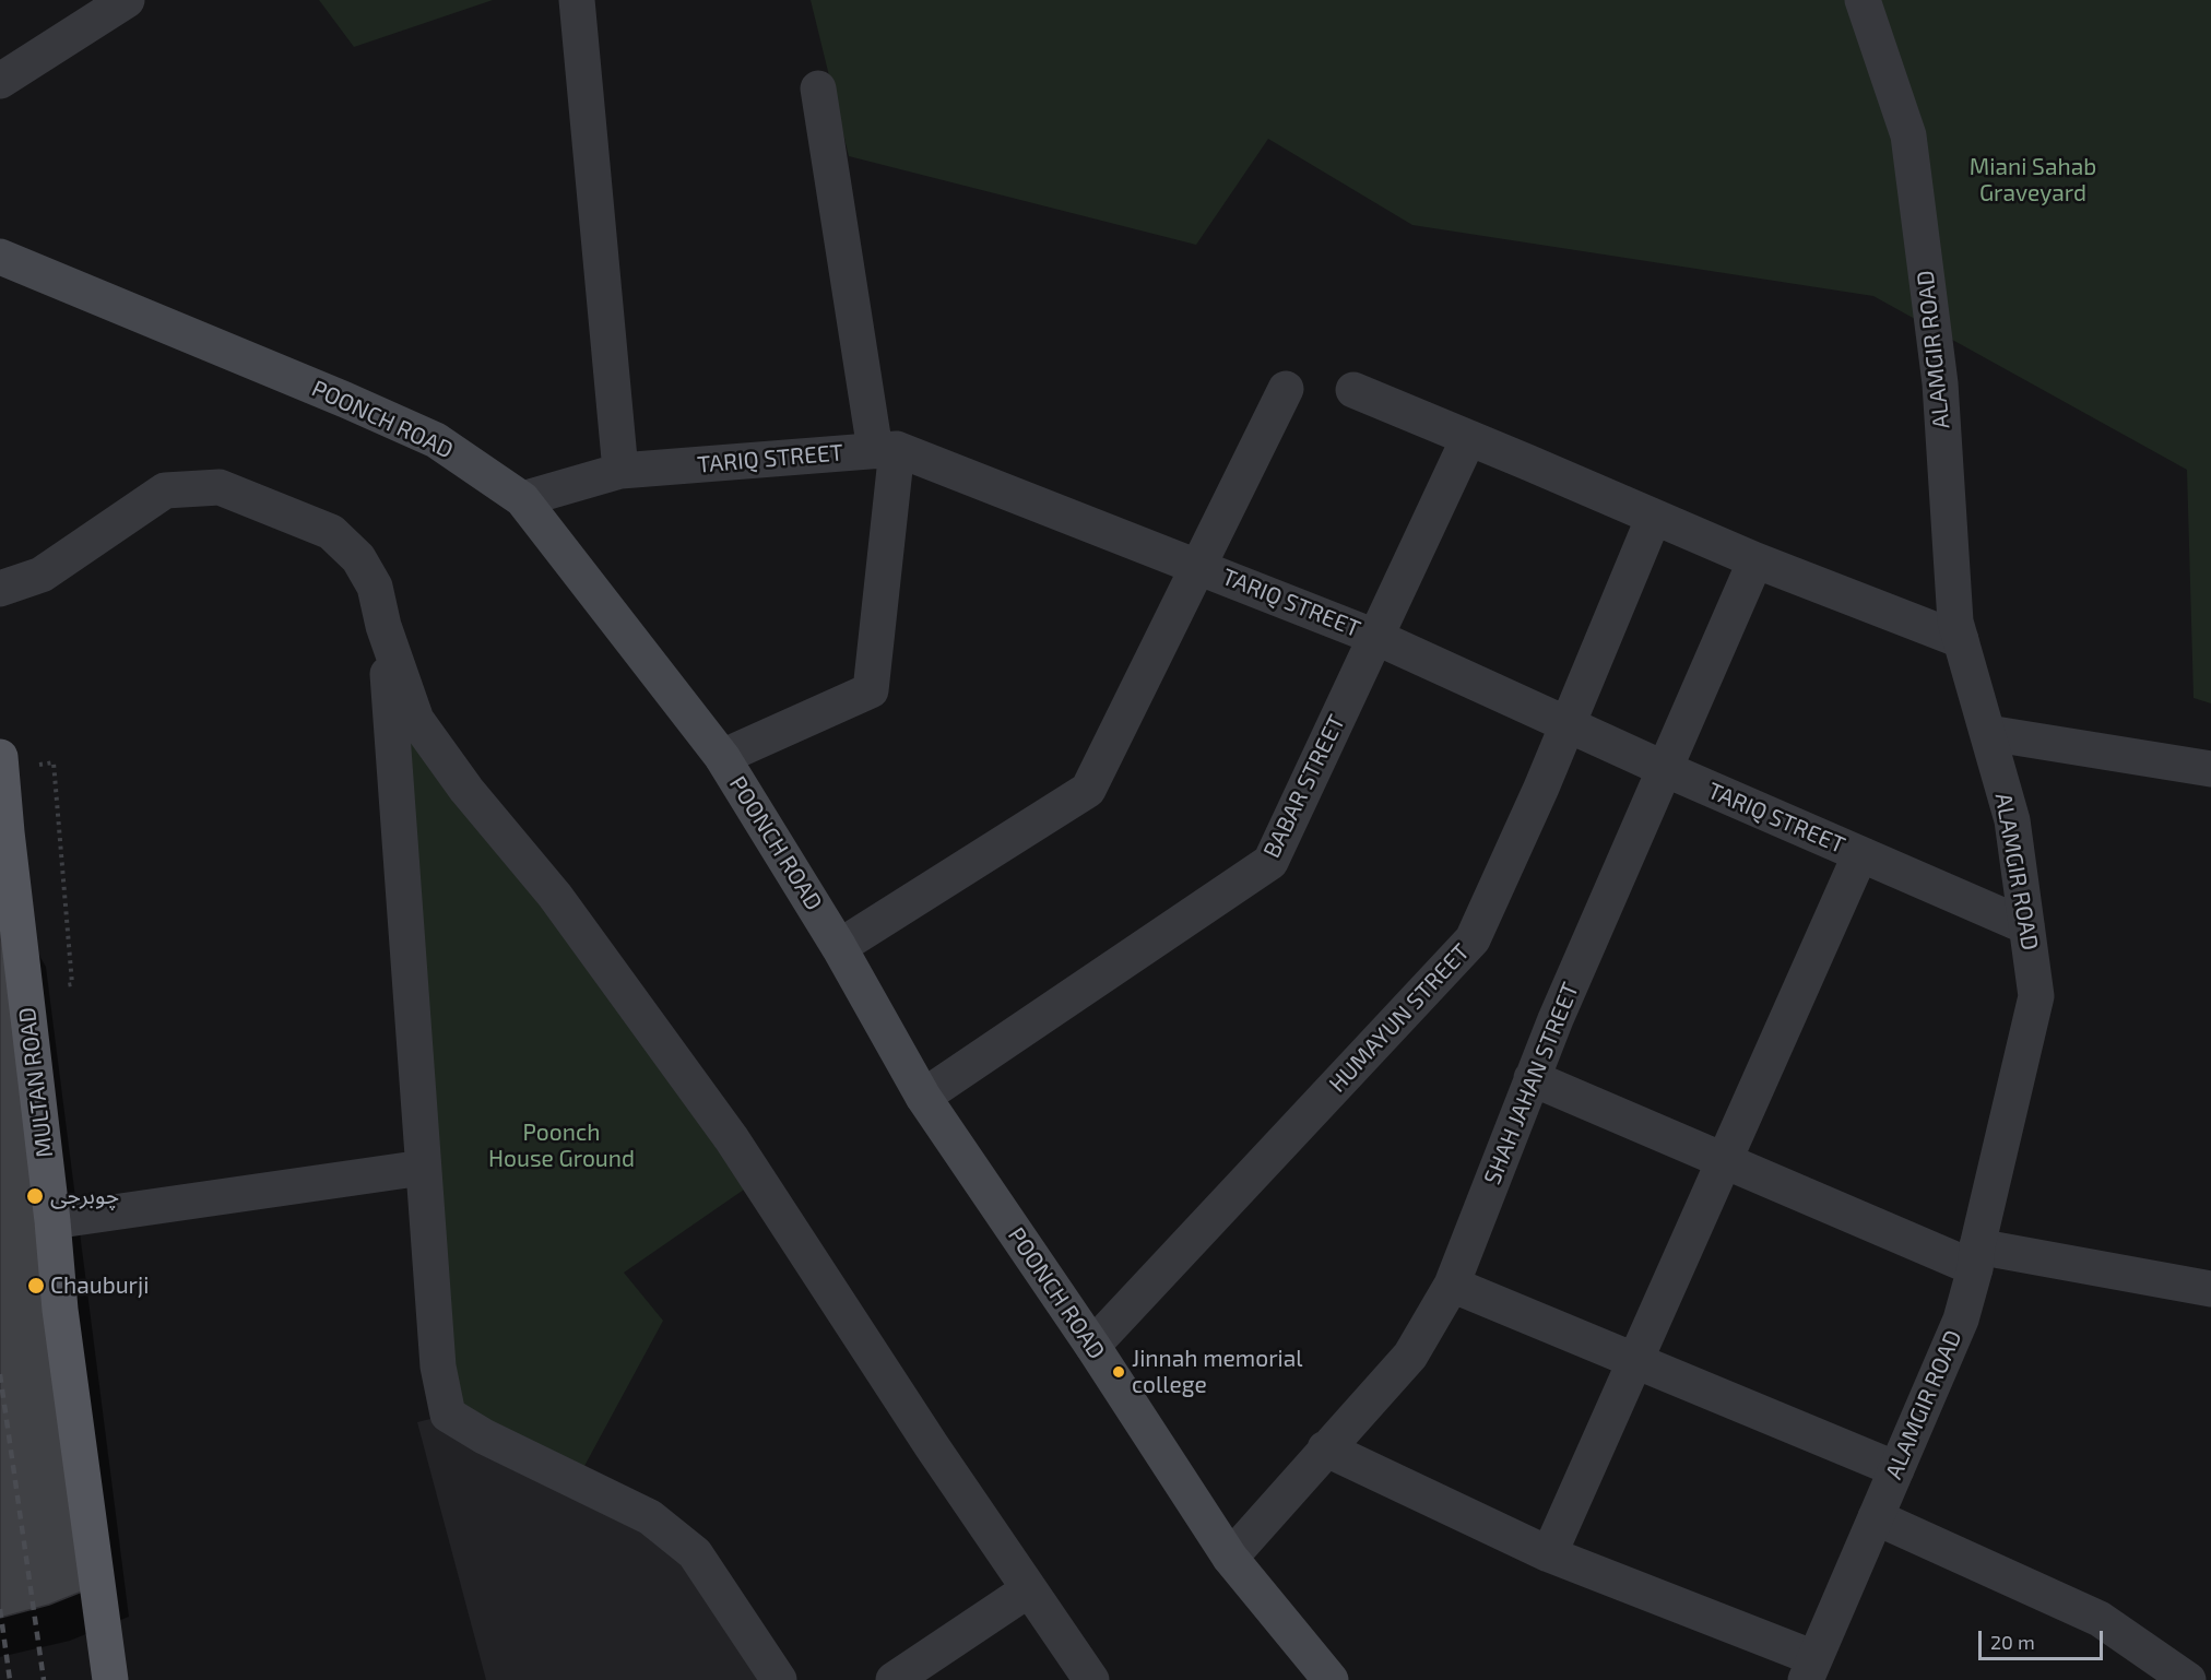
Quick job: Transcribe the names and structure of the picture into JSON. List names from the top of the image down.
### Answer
{
  "streets": {
    "main road": ["POONCH ROAD", "MULTAN ROAD"],
    "street": [
      "ALAMGIR ROAD",
      "TARIQ STREET",
      "BABAR STREET",
      "HUMAYUN STREET",
      "SHAH JAHAN STREET"
    ]
  },
  "crossings": [
    ["ALAMGIR ROAD", "TARIQ STREET"],
    ["POONCH ROAD", "TARIQ STREET"],
    ["POONCH ROAD", "BABAR STREET"],
    ["POONCH ROAD", "HUMAYUN STREET"],
    ["POONCH ROAD", "SHAH JAHAN STREET"],
    ["TARIQ STREET", "BABAR STREET"],
    ["TARIQ STREET", "HUMAYUN STREET"],
    ["TARIQ STREET", "SHAH JAHAN STREET"]
  ],
  "parks": ["Miani Sahab Graveyard", "Poonch House Ground"],
  "places": ["چوبرجی", "Chauburji", "Jinnah memorial college"],
  "scale_bar": "20 m"
}
